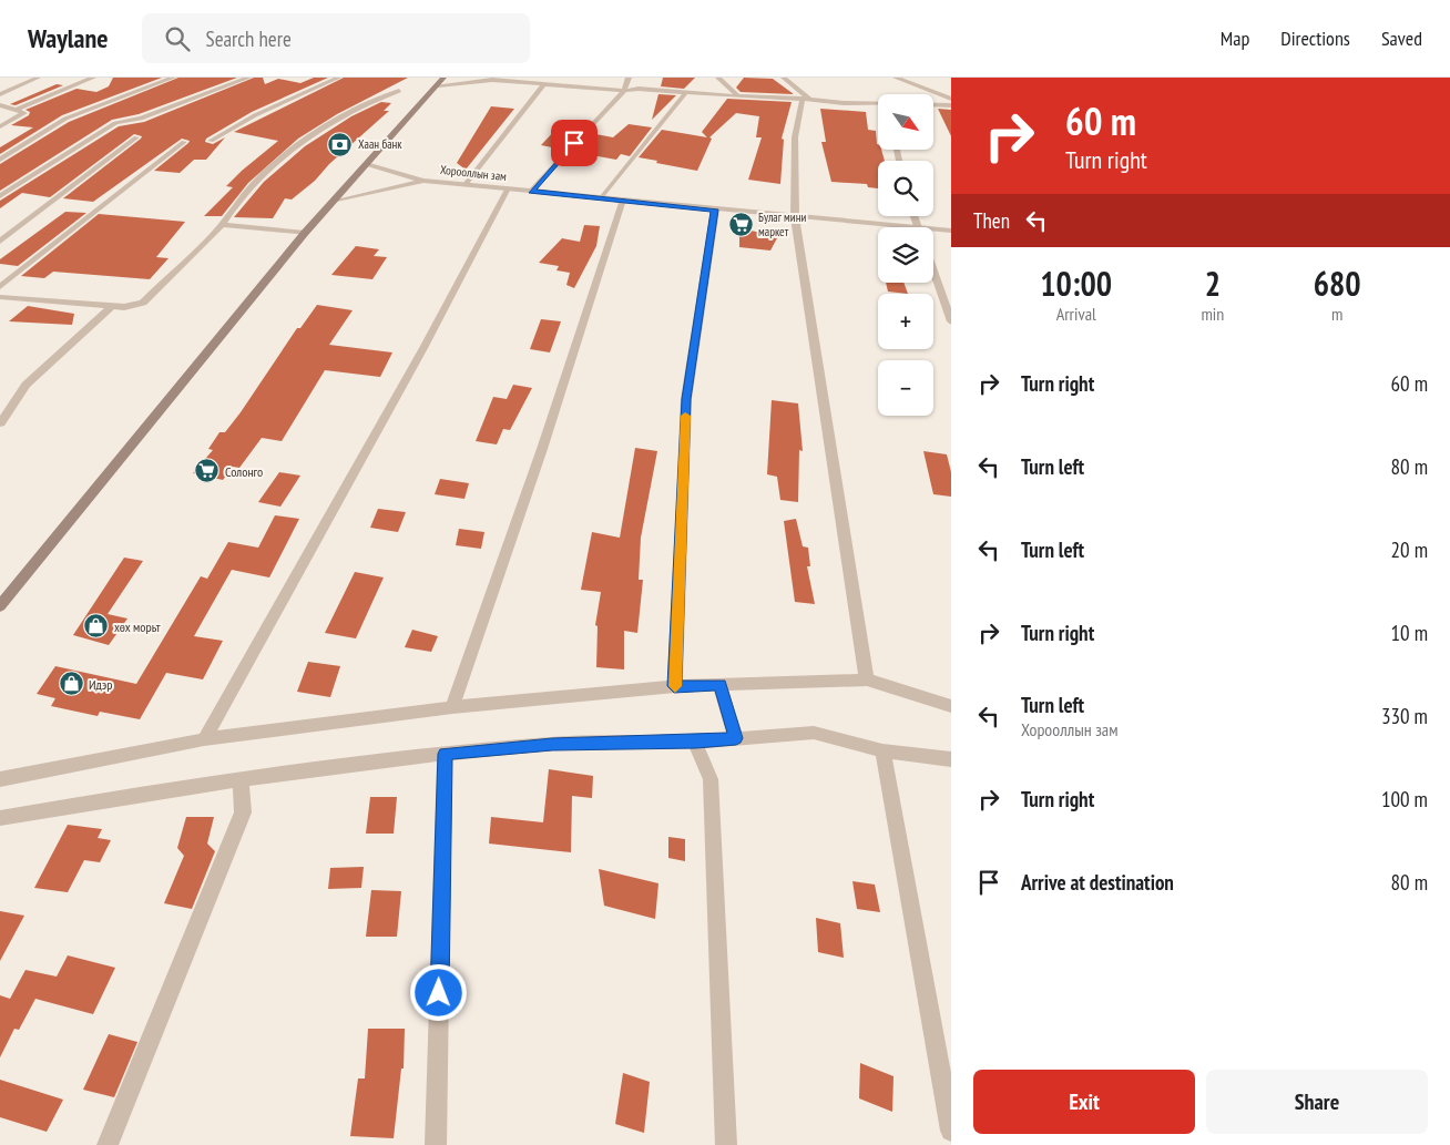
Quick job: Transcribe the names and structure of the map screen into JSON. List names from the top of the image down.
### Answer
{
  "streets": {
    "street": ["Хорооллын зам"]
  },
  "places": {
    "bank": ["Хаан банк"],
    "supermarket": ["Булаг мини маркет", "Солонго"],
    "shop": ["хөх морьт", "Идэр"]
  },
  "north": "bottom right",
  "page": {
    "header": "Waylane",
    "search": "Search here",
    "nav": ["Map", "Directions", "Saved"],
    "turn": ["60 m", "Turn right"],
    "map_buttons": ["+", "−"],
    "then": "Then",
    "eta": [
      "10:00",
      "Arrival",
      "2",
      "min",
      "680",
      "m"
    ],
    "list": [
      {
        "name": "Turn right",
        "value": "60 m"
      },
      {
        "name": "Turn left",
        "value": "80 m"
      },
      {
        "name": "Turn left",
        "value": "20 m"
      },
      {
        "name": "Turn right",
        "value": "10 m"
      },
      {
        "name": "Turn left",
        "note": "Хорооллын зам",
        "value": "330 m"
      },
      {
        "name": "Turn right",
        "value": "100 m"
      },
      {
        "name": "Arrive at destination",
        "value": "80 m"
      }
    ],
    "buttons": ["Exit", "Share"]
  }
}
